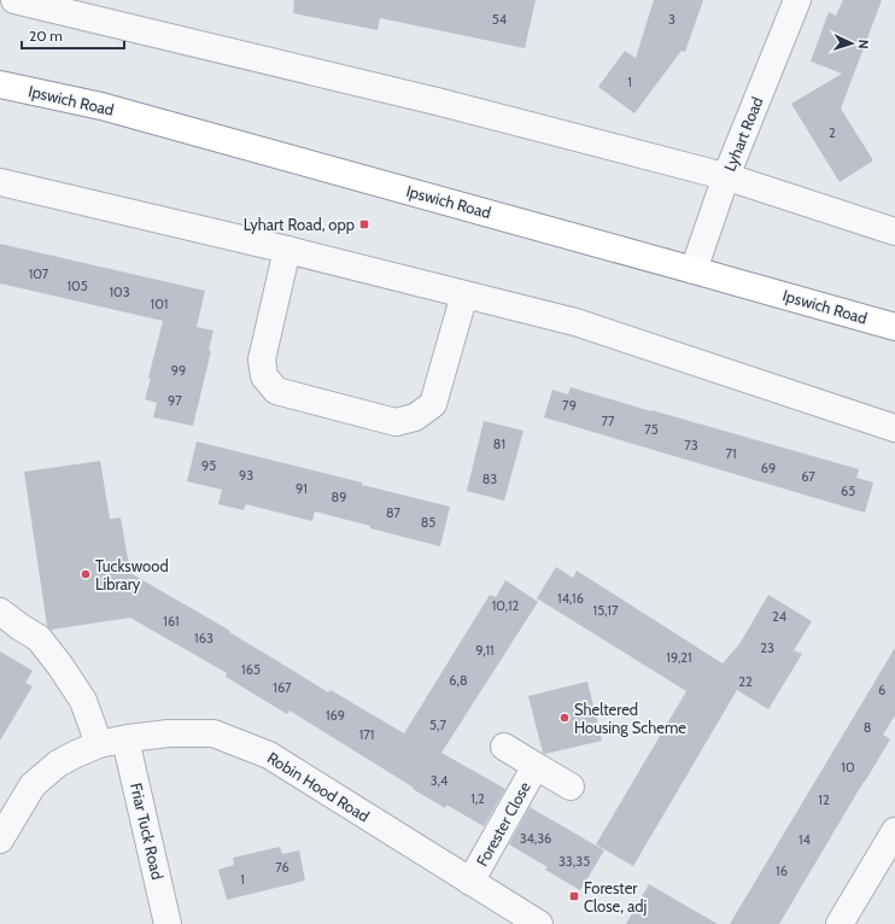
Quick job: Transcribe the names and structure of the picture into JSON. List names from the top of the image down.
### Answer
{
  "streets": {
    "highway": ["Ipswich Road"],
    "street": [
      "Lyhart Road",
      "Robin Hood Road",
      "Forester Close",
      "Friar Tuck Road"
    ]
  },
  "crossings": [
    ["Ipswich Road", "Lyhart Road"],
    ["Robin Hood Road", "Forester Close"],
    ["Robin Hood Road", "Friar Tuck Road"]
  ],
  "places": {
    "transit": ["Lyhart Road, opp", "Forester Close, adj"],
    "other": ["Tuckswood Library", "Sheltered Housing Scheme"]
  },
  "house_numbers": [
    "54",
    "3",
    "1",
    "2",
    "107",
    "105",
    "103",
    "101",
    "99",
    "97",
    "79",
    "77",
    "75",
    "81",
    "73",
    "71",
    "95",
    "69",
    "93",
    "67",
    "83",
    "91",
    "65",
    "89",
    "87",
    "85",
    "14,16",
    "10,12",
    "15,17",
    "24",
    "161",
    "163",
    "23",
    "9,11",
    "19,21",
    "165",
    "6,8",
    "22",
    "167",
    "6",
    "169",
    "5,7",
    "8",
    "171",
    "10",
    "3,4",
    "1,2",
    "12",
    "34,36",
    "14",
    "33,35",
    "76",
    "16",
    "1"
  ],
  "scale_bar": "20 m",
  "north": "right"
}
